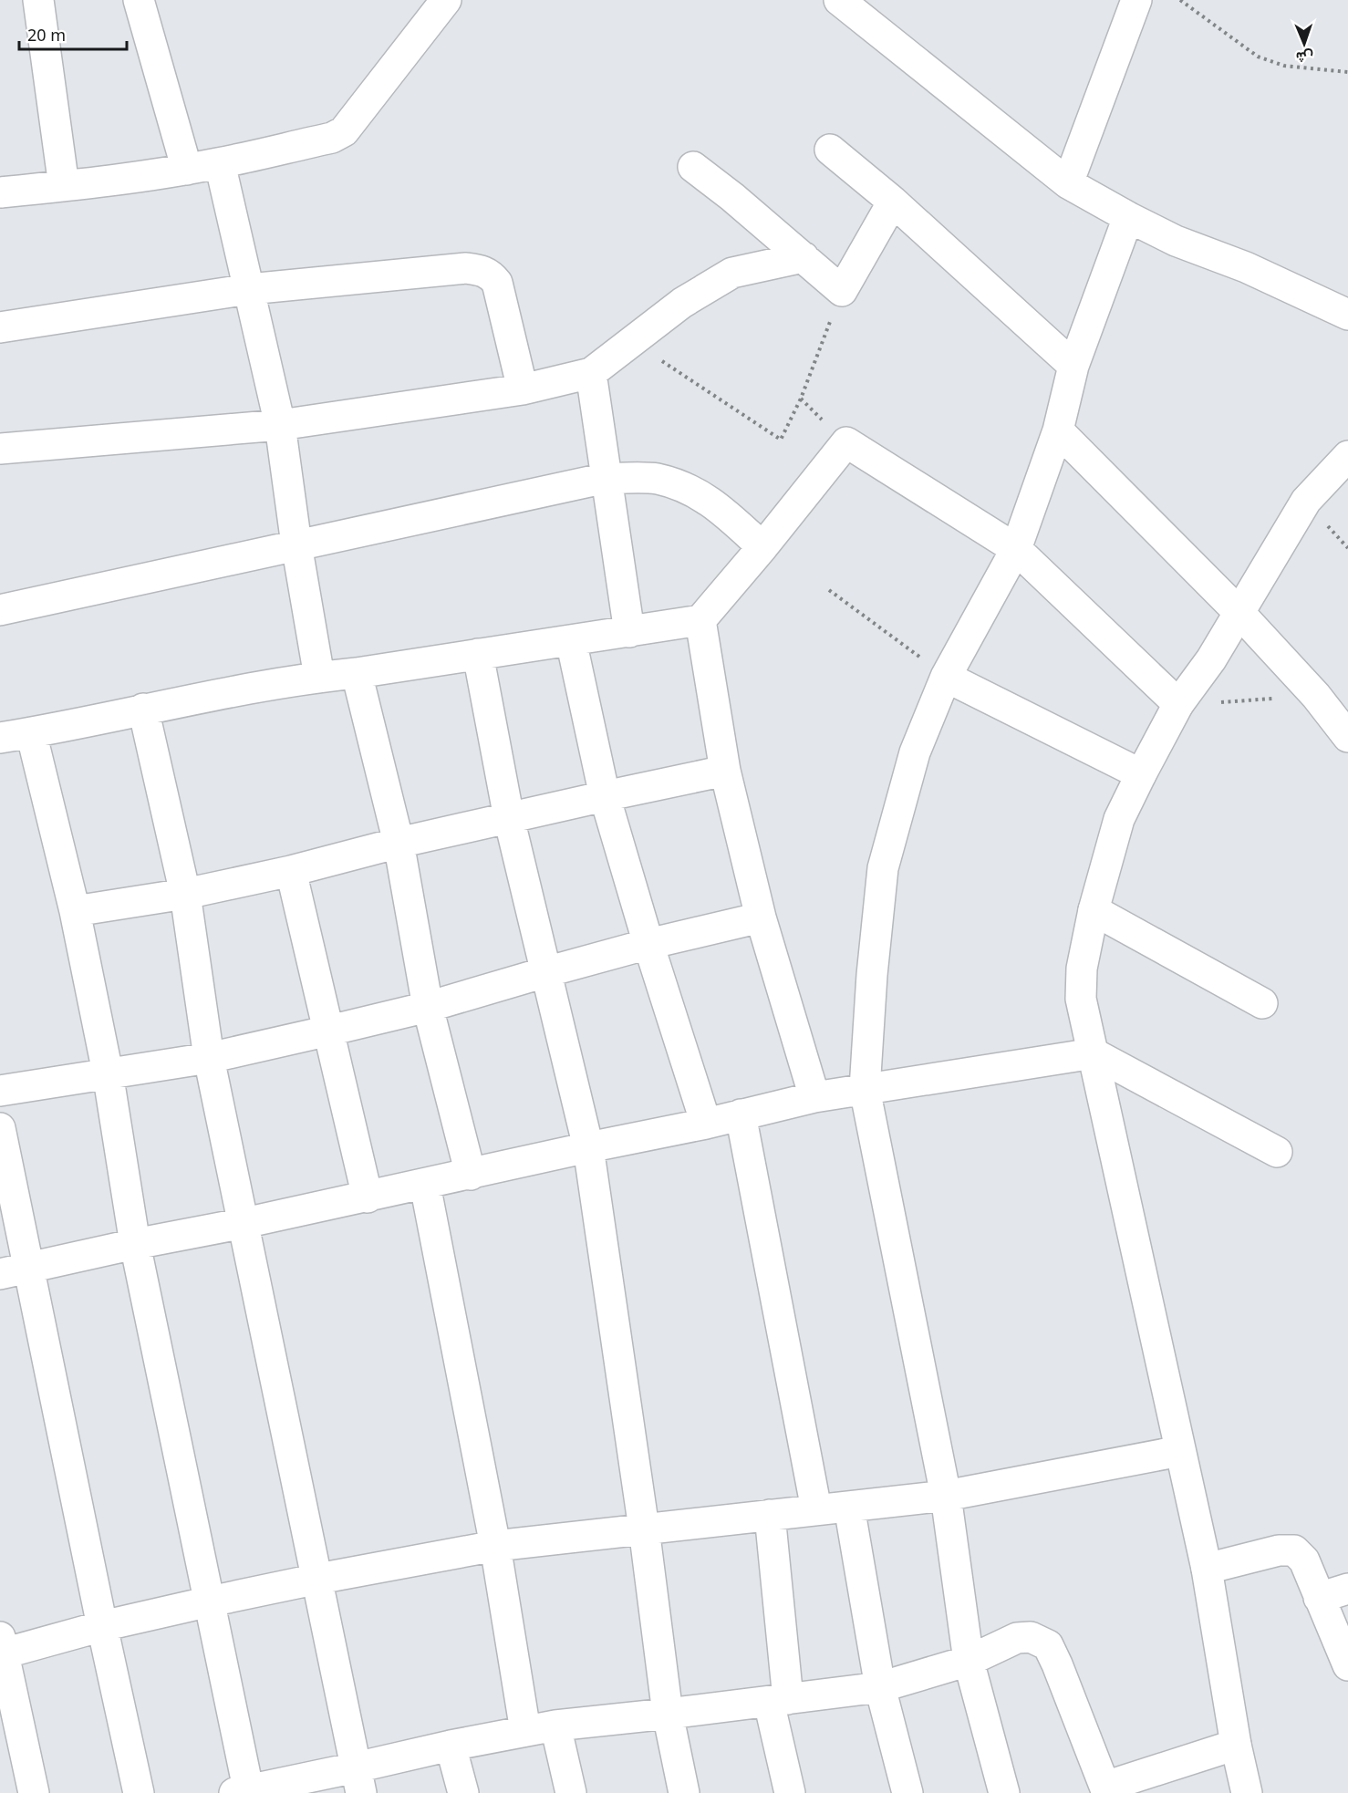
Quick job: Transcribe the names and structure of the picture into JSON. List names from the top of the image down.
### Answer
{
  "scale_bar": "20 m",
  "north": "bottom"
}
